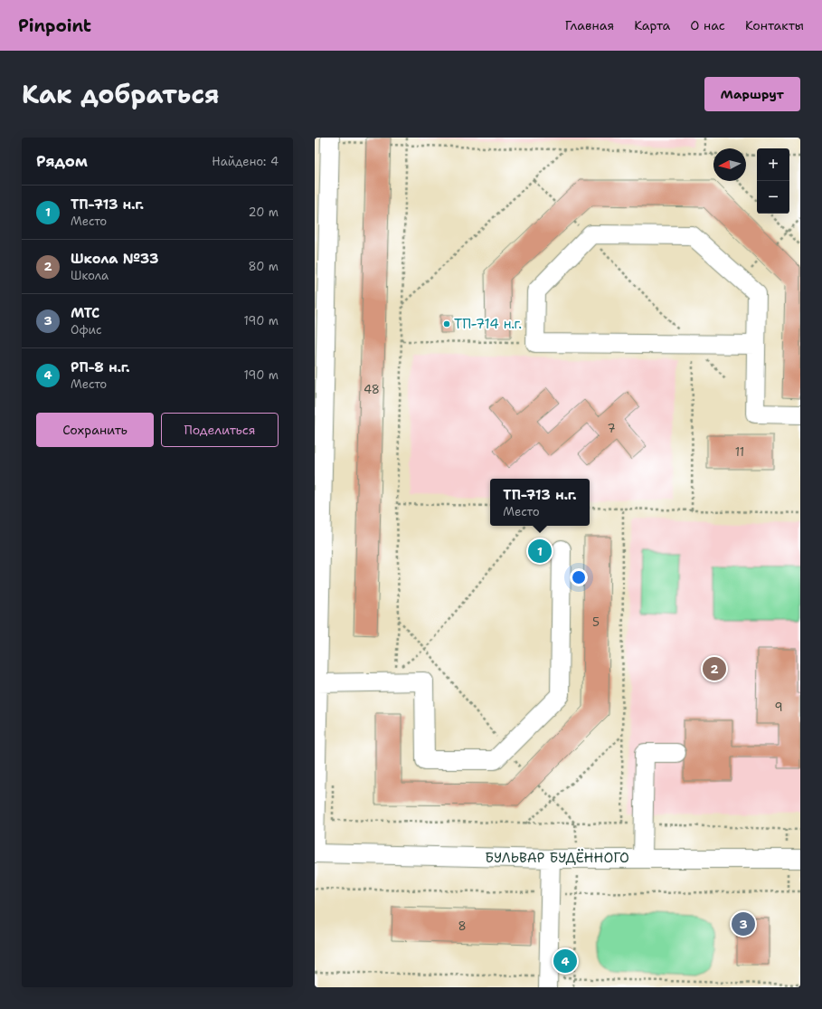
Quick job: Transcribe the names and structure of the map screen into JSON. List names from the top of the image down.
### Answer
{
  "streets": {
    "street": ["БУЛЬВАР БУДЁННОГО"]
  },
  "places": ["ТП-714 н.г."],
  "house_numbers": [
    "48",
    "7",
    "11",
    "5",
    "9",
    "8"
  ],
  "north": "left",
  "page": {
    "header": "Pinpoint",
    "nav": [
      "Главная",
      "Карта",
      "О нас",
      "Контакты"
    ],
    "title": "Как добраться",
    "buttons": [
      "Маршрут",
      ["Сохранить", "Поделиться"]
    ],
    "heading": ["Рядом", "Найдено: 4"],
    "map_buttons": ["+", "−"],
    "list": [
      {
        "mark": "1",
        "name": "ТП-713 н.г.",
        "note": "Место",
        "value": "20 m"
      },
      {
        "mark": "2",
        "name": "Школа №33",
        "note": "Школа",
        "value": "80 m"
      },
      {
        "mark": "3",
        "name": "МТС",
        "note": "Офис",
        "value": "190 m"
      },
      {
        "mark": "4",
        "name": "РП-8 н.г.",
        "note": "Место",
        "value": "190 m"
      }
    ],
    "popup": ["ТП-713 н.г.", "Место"],
    "pins": [
      "1",
      "2",
      "3",
      "4"
    ]
  }
}
